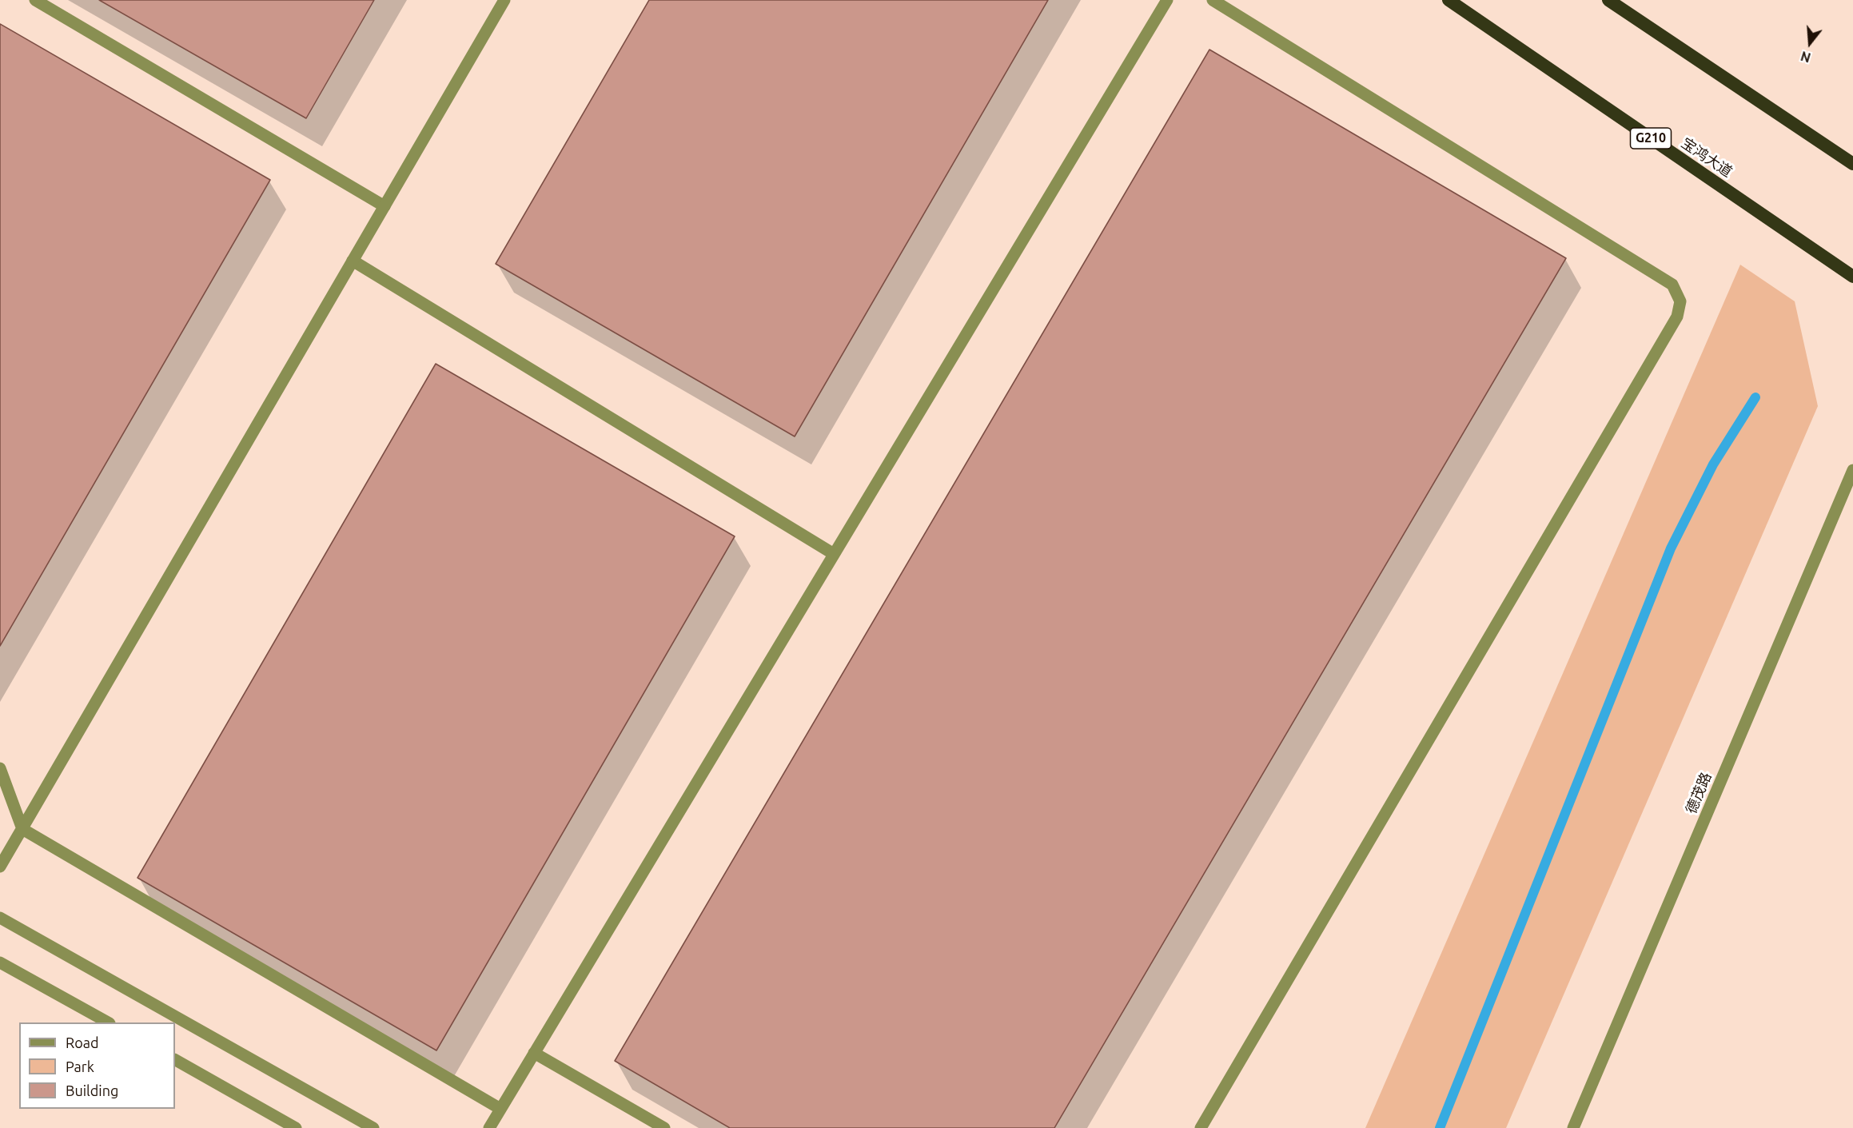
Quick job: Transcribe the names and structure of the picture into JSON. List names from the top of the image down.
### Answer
{
  "streets": {
    "highway": ["G210", "宝鸿大道"],
    "street": ["德茂路"]
  },
  "legend": ["Road", "Park", "Building"],
  "north": "bottom"
}
